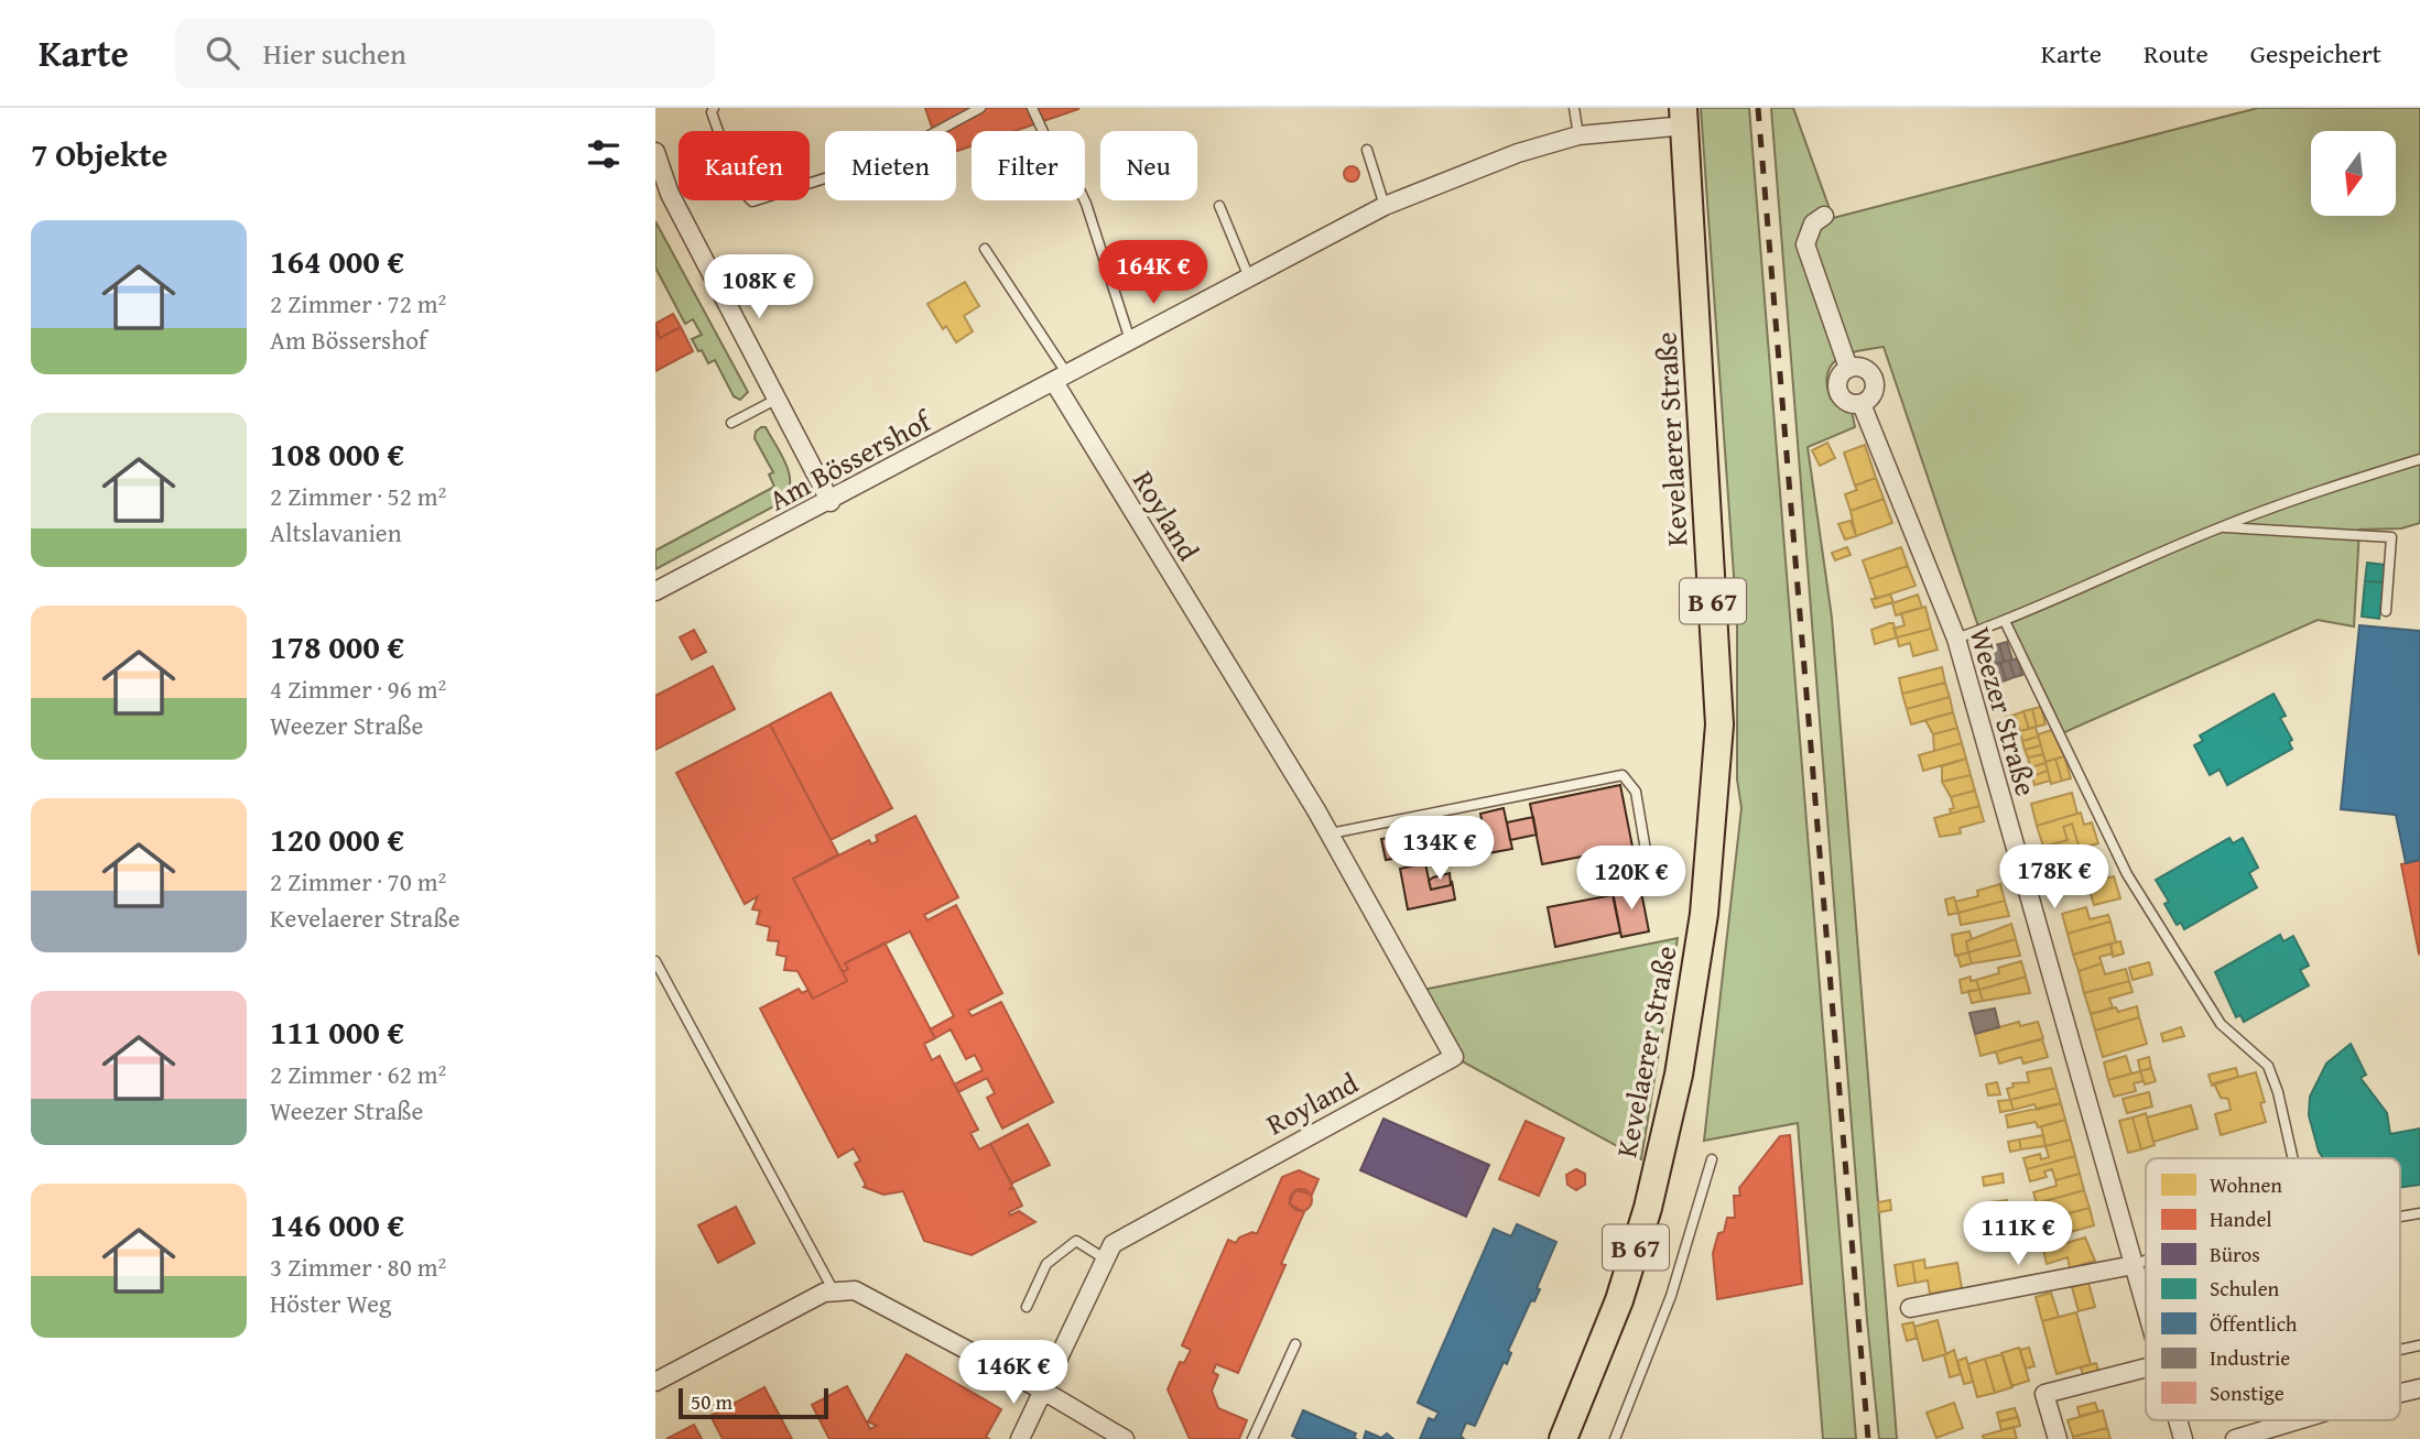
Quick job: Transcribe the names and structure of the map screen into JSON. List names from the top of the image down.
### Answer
{
  "streets": {
    "main road": ["Kevelaerer Straße", "B 67"],
    "street": ["Am Bössershof", "Royland", "Weezer Straße"]
  },
  "crossings": [
    ["Kevelaerer Straße", "Am Bössershof"],
    ["Am Bössershof", "Royland"]
  ],
  "legend": [
    "Wohnen",
    "Handel",
    "Büros",
    "Schulen",
    "Öffentlich",
    "Industrie",
    "Sonstige"
  ],
  "scale_bar": "50 m",
  "north": "bottom",
  "page": {
    "header": "Karte",
    "search": "Hier suchen",
    "nav": ["Karte", "Route", "Gespeichert"],
    "heading": "7 Objekte",
    "chip": [
      "Kaufen",
      "Mieten",
      "Filter",
      "Neu"
    ],
    "list": [
      {
        "name": "164 000 €",
        "note": "2 Zimmer · 72 m² · Am Bössershof"
      },
      {
        "name": "108 000 €",
        "note": "2 Zimmer · 52 m² · Altslavanien"
      },
      {
        "name": "178 000 €",
        "note": "4 Zimmer · 96 m² · Weezer Straße"
      },
      {
        "name": "120 000 €",
        "note": "2 Zimmer · 70 m² · Kevelaerer Straße"
      },
      {
        "name": "111 000 €",
        "note": "2 Zimmer · 62 m² · Weezer Straße"
      },
      {
        "name": "146 000 €",
        "note": "3 Zimmer · 80 m² · Höster Weg"
      }
    ],
    "price": [
      "164K €",
      "108K €",
      "134K €",
      "178K €",
      "120K €",
      "111K €",
      "146K €"
    ],
    "scale": "50 m"
  }
}
